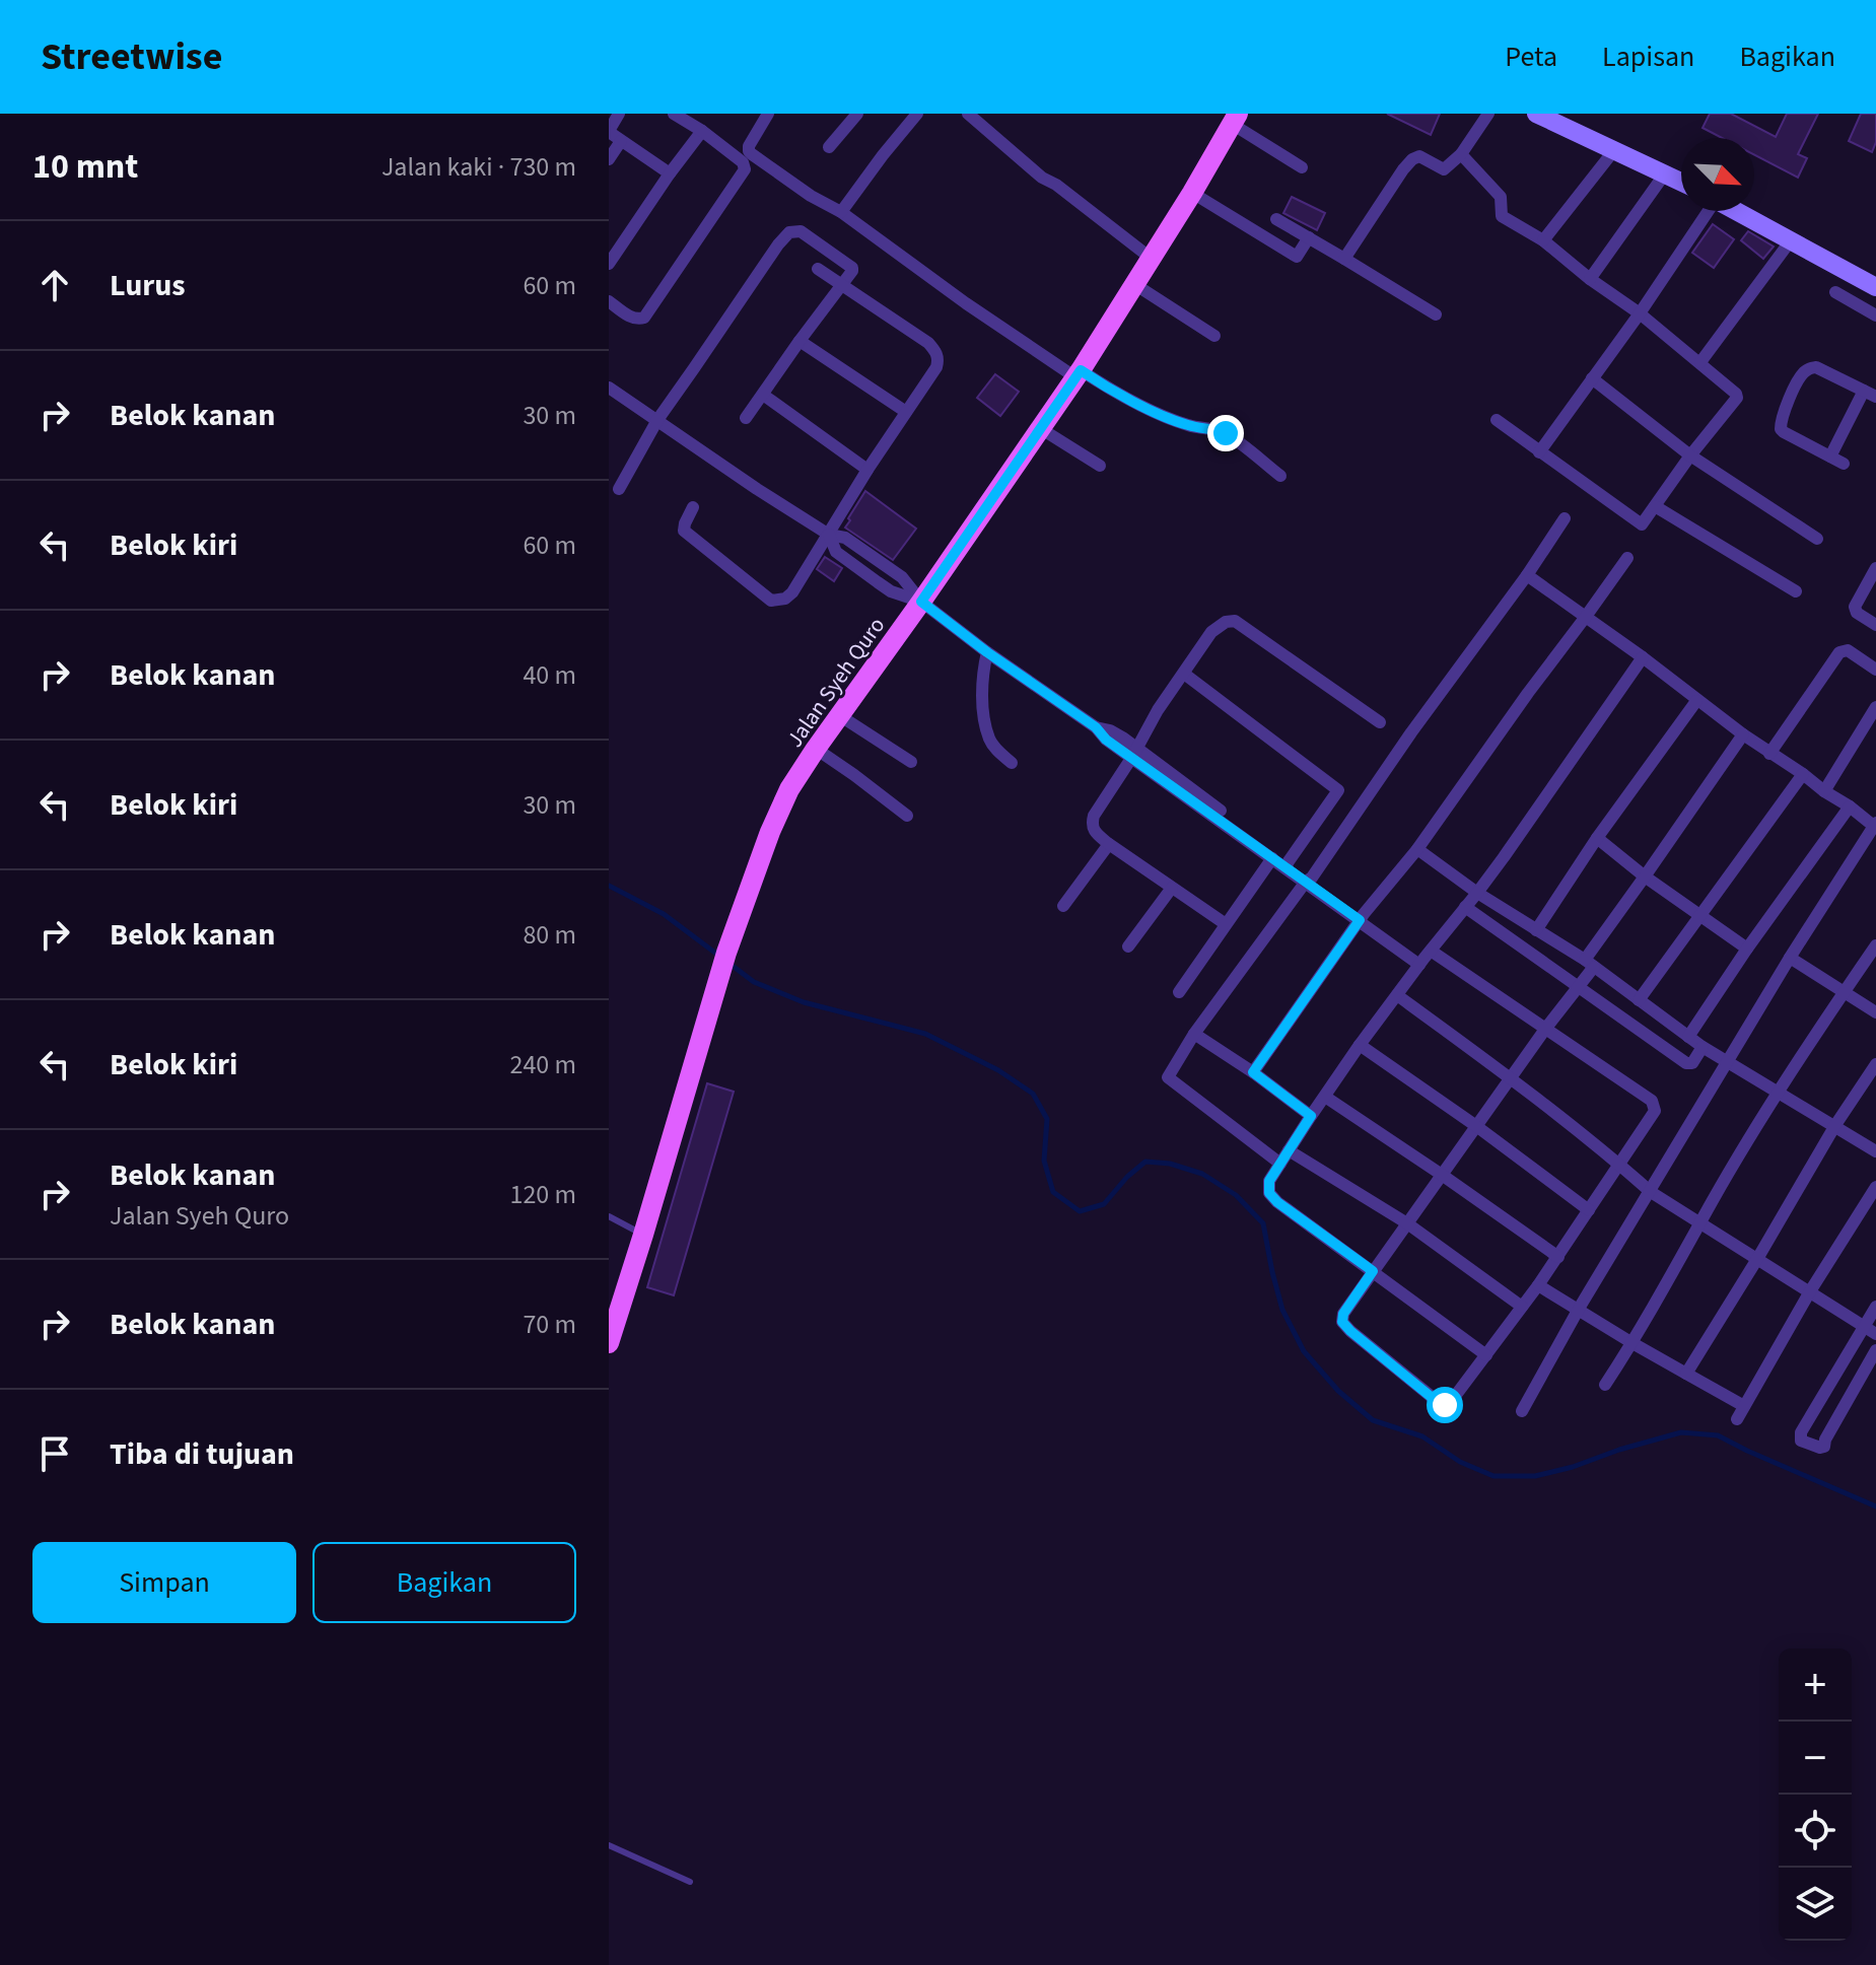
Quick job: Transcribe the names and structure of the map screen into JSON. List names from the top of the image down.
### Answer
{
  "streets": {
    "main road": ["Jalan Syeh Quro"]
  },
  "north": "bottom right",
  "page": {
    "header": "Streetwise",
    "nav": ["Peta", "Lapisan", "Bagikan"],
    "heading": ["10 mnt", "Jalan kaki · 730 m"],
    "list": [
      ["Lurus", "60 m"],
      ["Belok kanan", "30 m"],
      ["Belok kiri", "60 m"],
      ["Belok kanan", "40 m"],
      ["Belok kiri", "30 m"],
      ["Belok kanan", "80 m"],
      ["Belok kiri", "240 m"],
      ["Belok kanan", "Jalan Syeh Quro", "120 m"],
      ["Belok kanan", "70 m"],
      "Tiba di tujuan"
    ],
    "buttons": ["Simpan", "Bagikan"],
    "map_buttons": ["+", "−"]
  }
}
